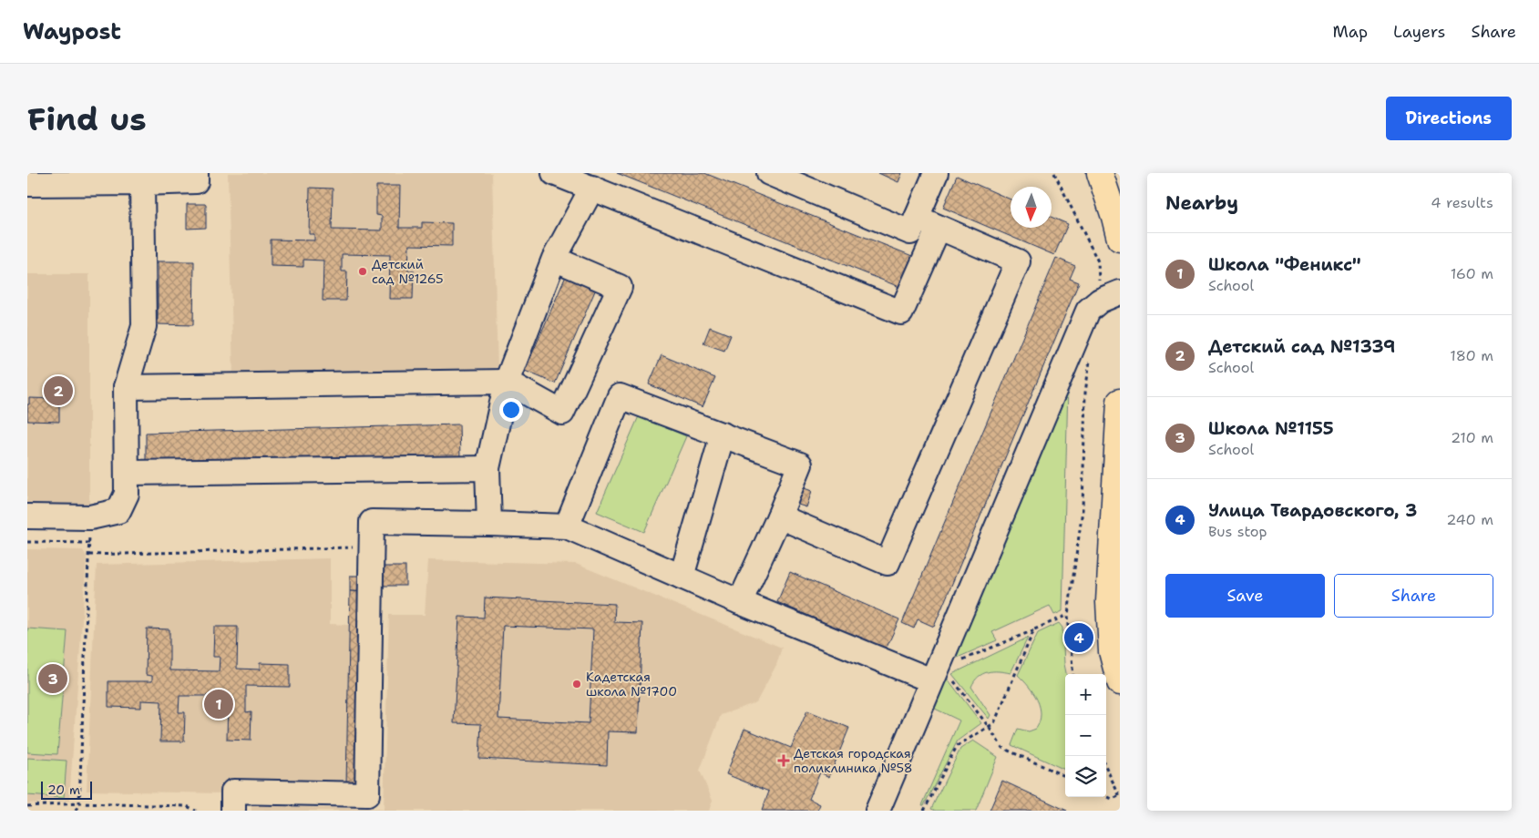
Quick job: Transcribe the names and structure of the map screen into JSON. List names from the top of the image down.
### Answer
{
  "places": {
    "other": ["Детский сад №1265", "Кадетская школа №1700"],
    "health": ["Детская городская поликлиника №58"]
  },
  "scale_bar": "20 m",
  "north": "bottom",
  "page": {
    "header": "Waypost",
    "nav": ["Map", "Layers", "Share"],
    "buttons": [
      "Directions",
      ["Save", "Share"]
    ],
    "title": "Find us",
    "heading": ["Nearby", "4 results"],
    "list": [
      {
        "mark": "1",
        "name": "Школа \"Феникс\"",
        "note": "School",
        "value": "160 m"
      },
      {
        "mark": "2",
        "name": "Детский сад №1339",
        "note": "School",
        "value": "180 m"
      },
      {
        "mark": "3",
        "name": "Школа №1155",
        "note": "School",
        "value": "210 m"
      },
      {
        "mark": "4",
        "name": "Улица Твардовского, 3",
        "note": "Bus stop",
        "value": "240 m"
      }
    ],
    "pins": [
      "2",
      "4",
      "3",
      "1"
    ],
    "map_buttons": ["+", "−"],
    "scale": "20 m"
  }
}
